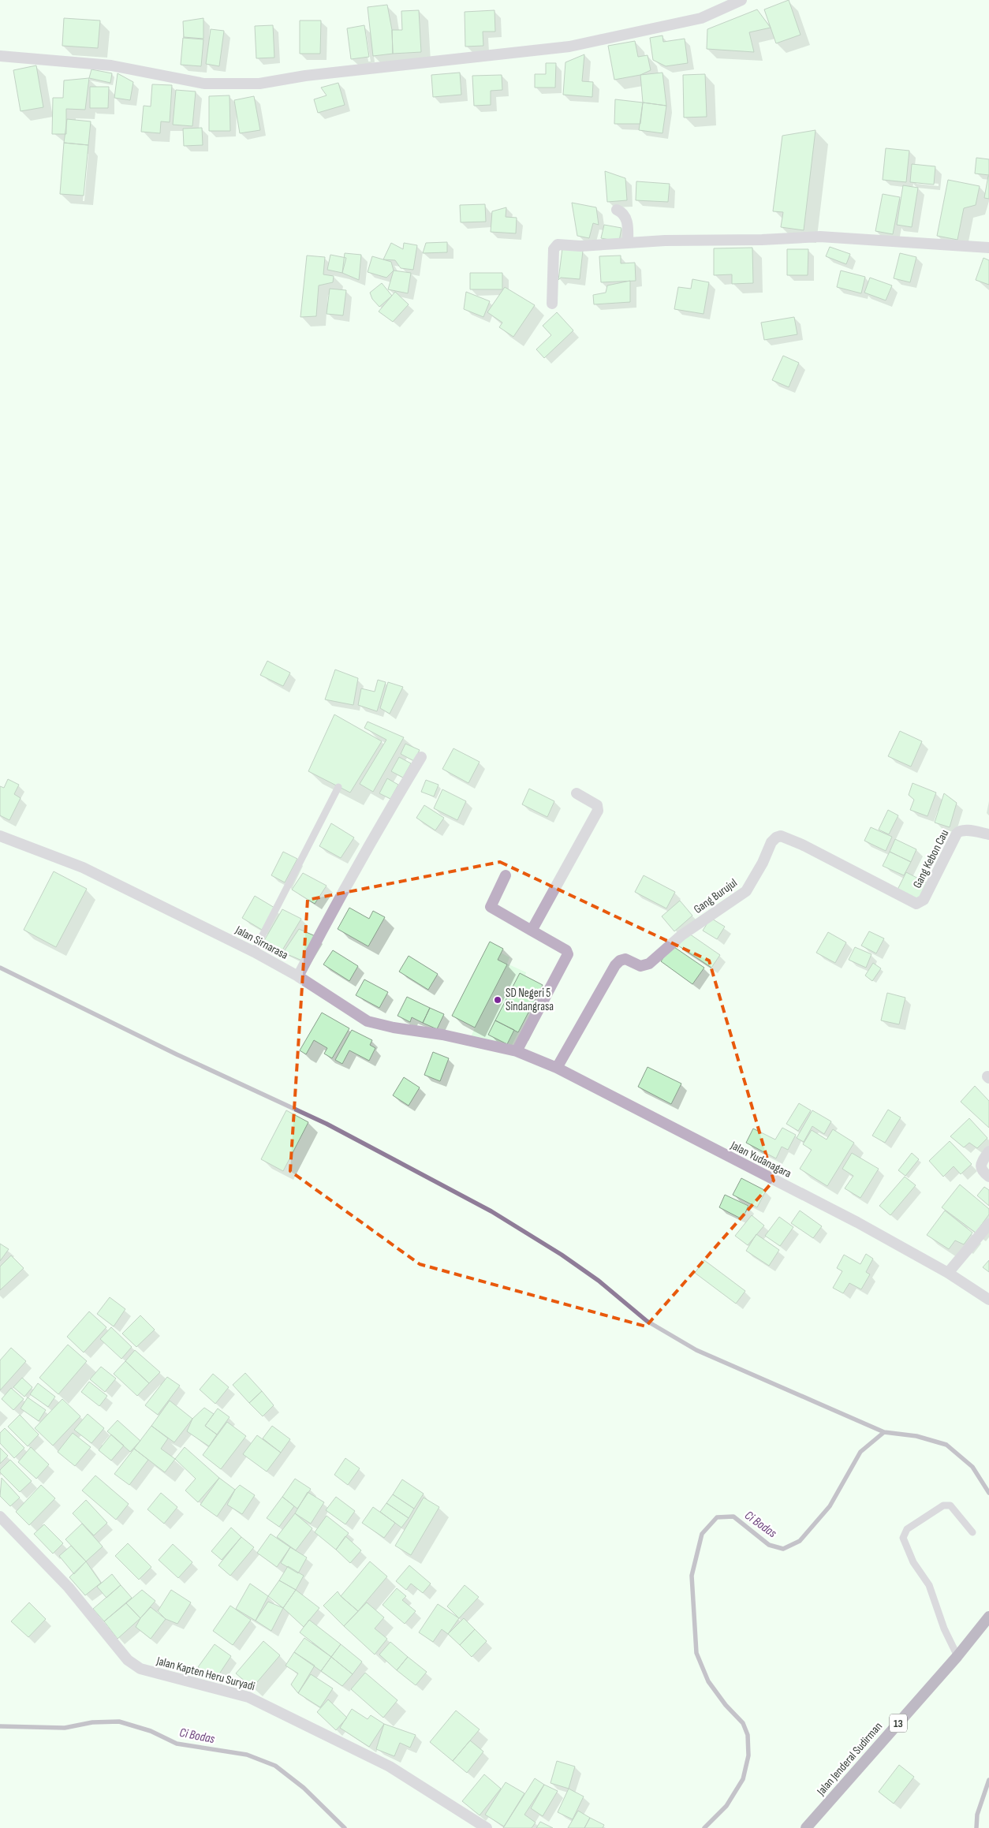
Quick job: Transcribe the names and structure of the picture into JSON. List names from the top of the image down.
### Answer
{
  "streets": {
    "highway": ["13", "Jalan Jenderal Sudirman"],
    "street": [
      "Gang Kebon Cau",
      "Gang Burujul",
      "Jalan Sirnarasa",
      "Jalan Yudanagara",
      "Jalan Kapten Heru Suryadi"
    ]
  },
  "crossings": [
    ["Gang Kebon Cau", "Gang Burujul"],
    ["Gang Burujul", "Jalan Yudanagara"],
    ["Jalan Sirnarasa", "Jalan Yudanagara"]
  ],
  "water": ["Ci Bodas"],
  "places": ["SD Negeri 5 Sindangrasa"]
}
